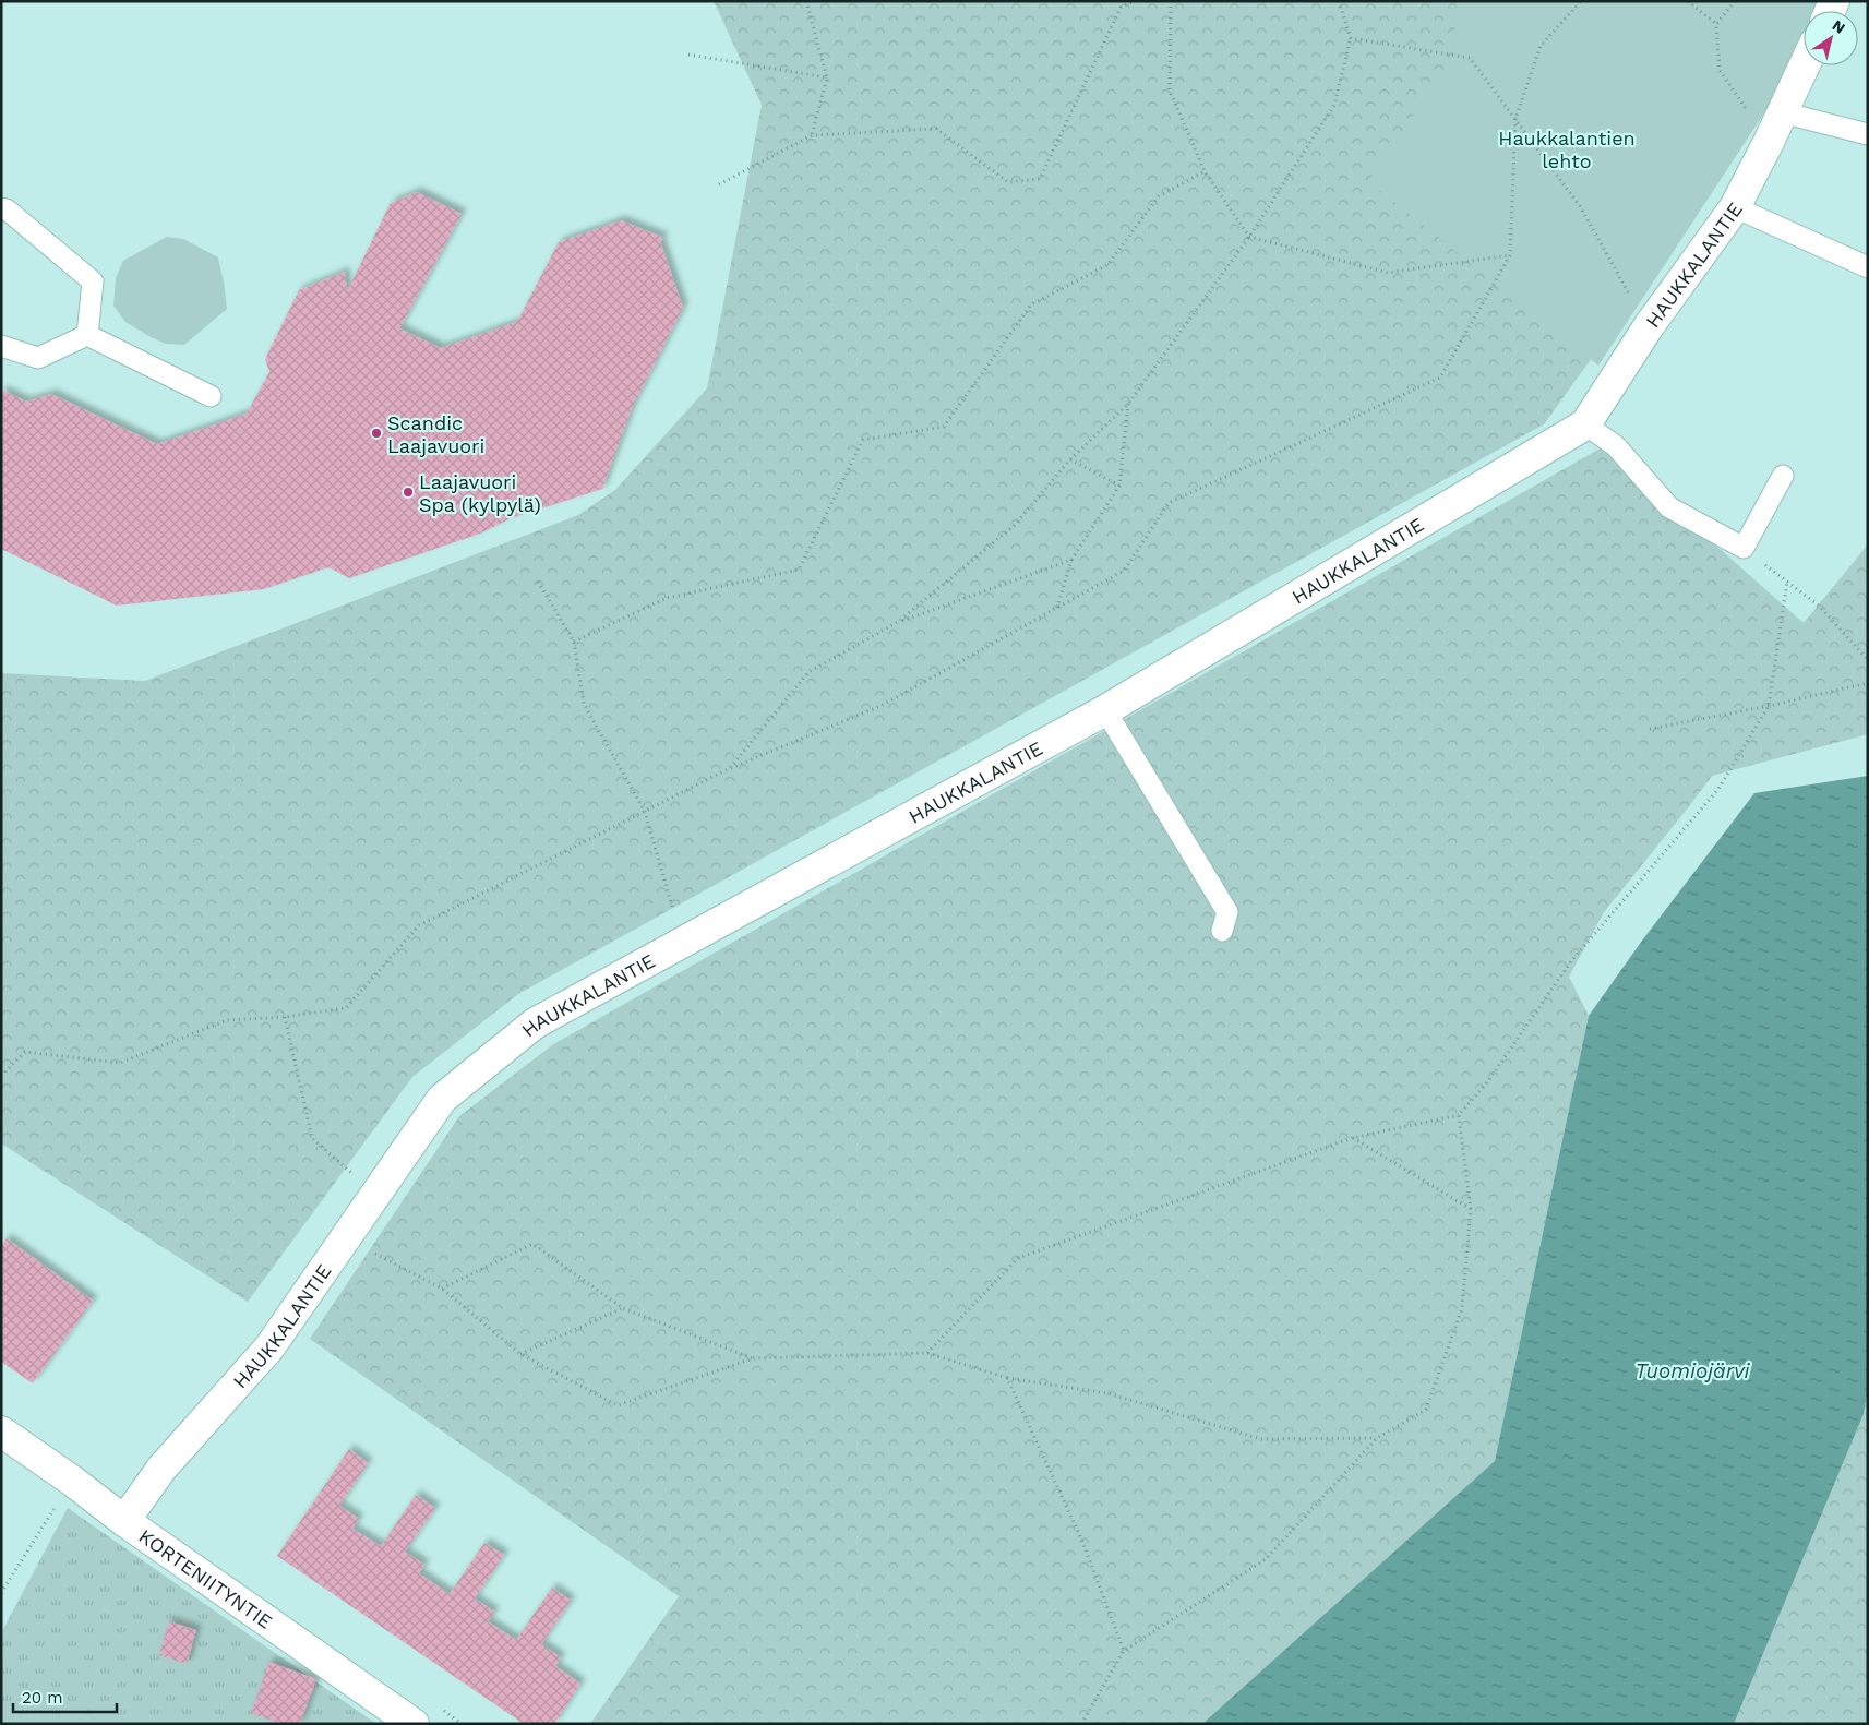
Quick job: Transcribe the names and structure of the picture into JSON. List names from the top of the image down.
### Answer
{
  "streets": {
    "street": ["HAUKKALANTIE", "KORTENIITYNTIE"]
  },
  "crossings": [
    ["HAUKKALANTIE", "KORTENIITYNTIE"]
  ],
  "water": ["Tuomiojärvi"],
  "parks": ["Haukkalantien lehto"],
  "places": ["Scandic Laajavuori", "Laajavuori Spa (kylpylä)"],
  "scale_bar": "20 m",
  "north": "top right"
}
